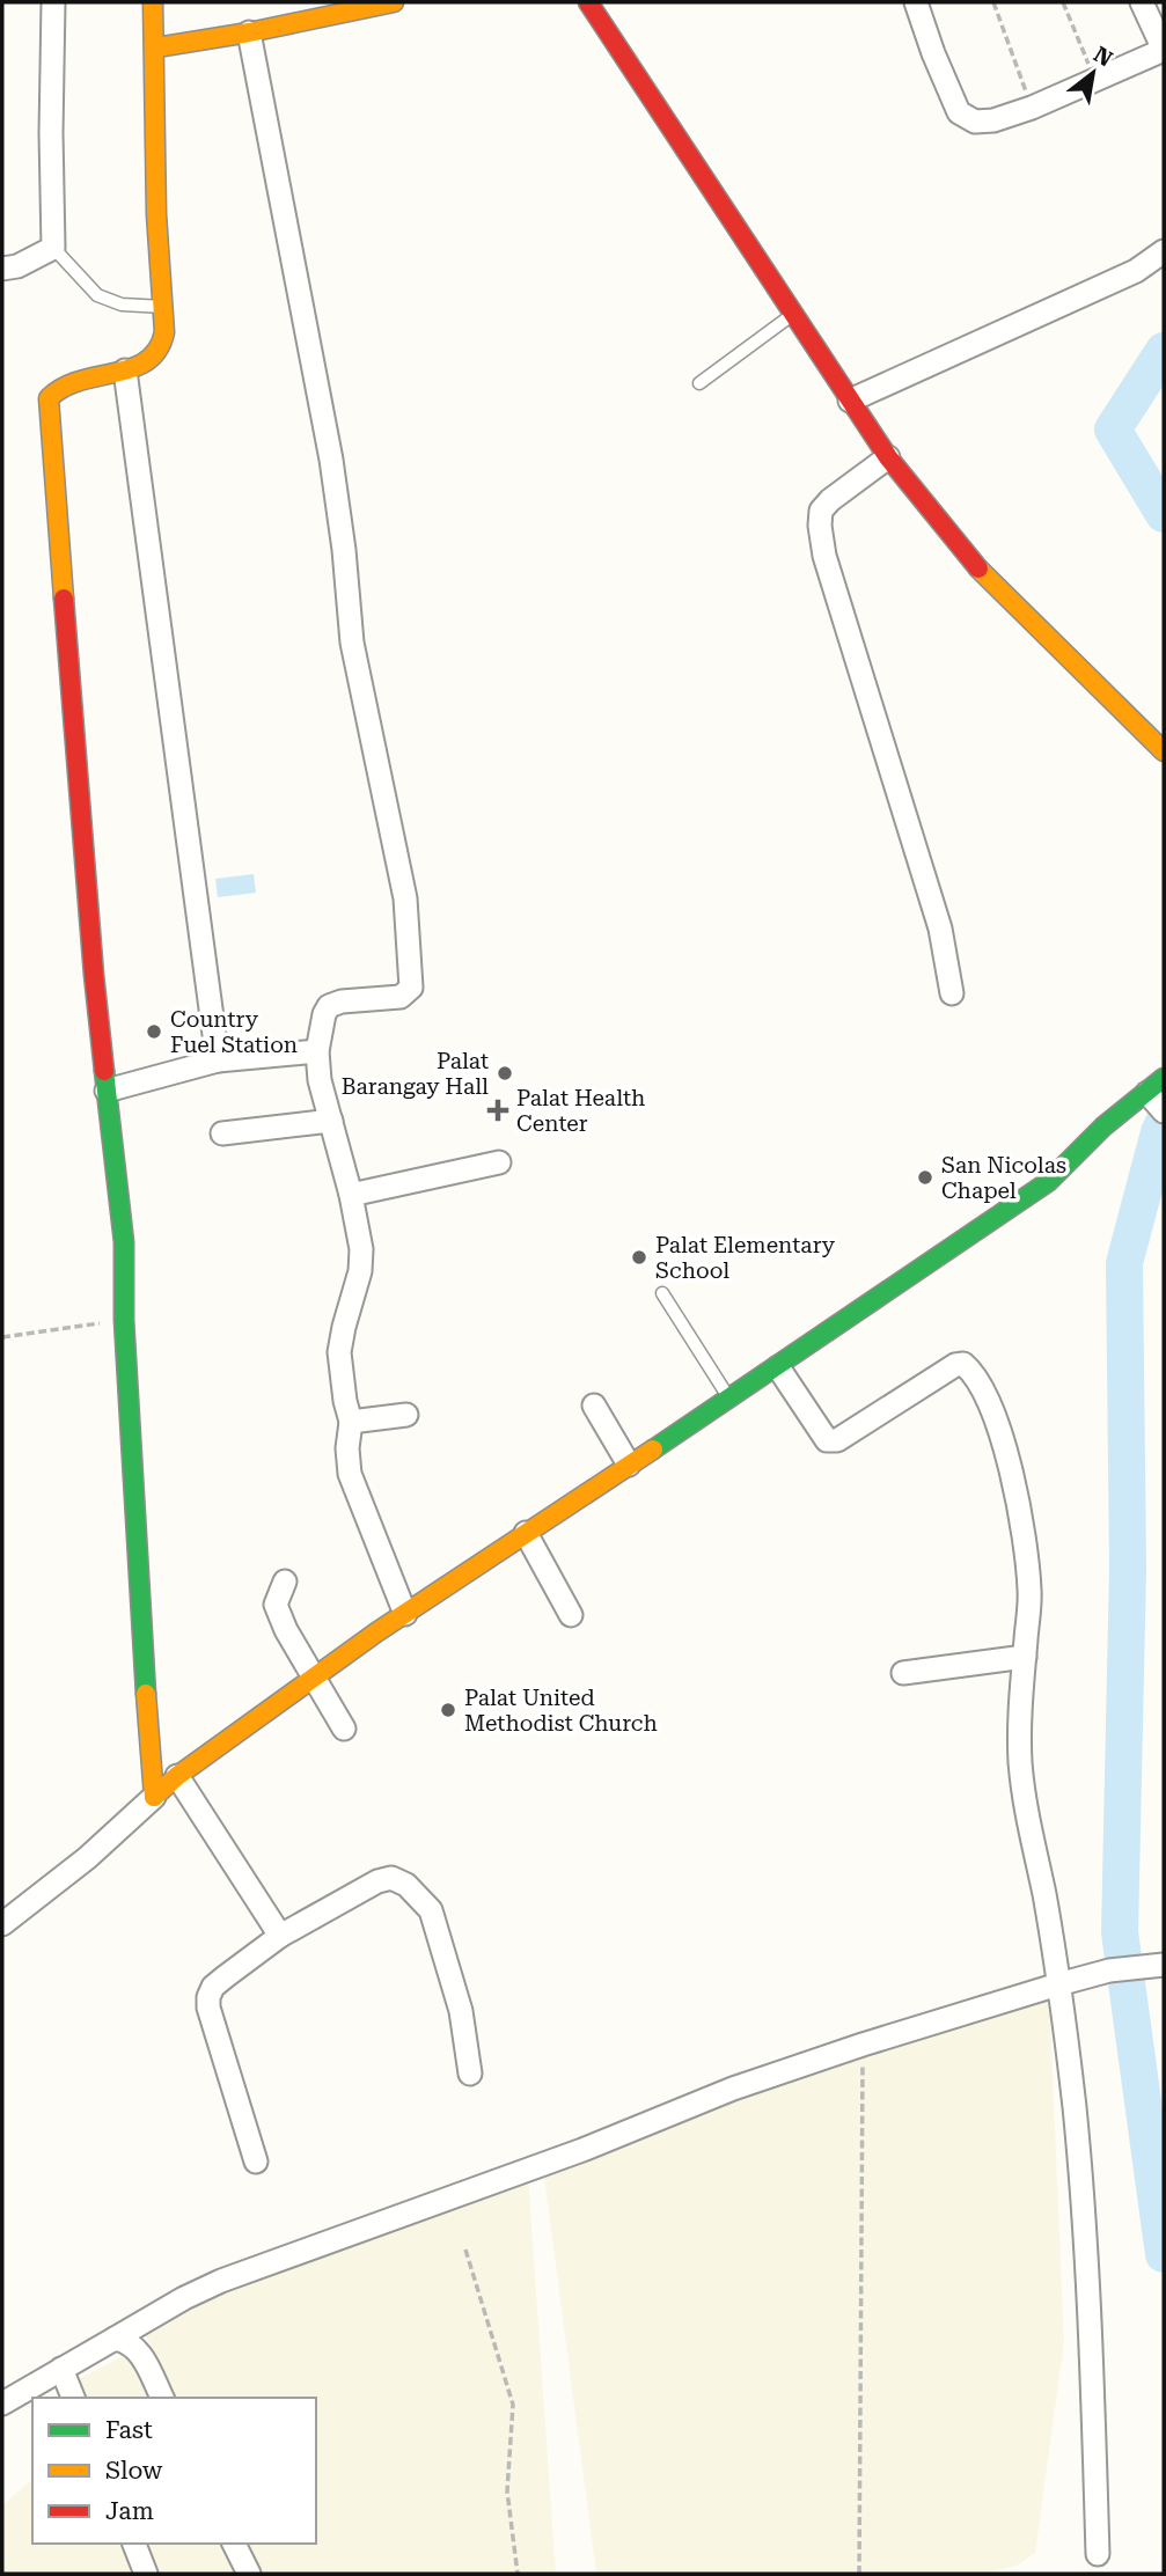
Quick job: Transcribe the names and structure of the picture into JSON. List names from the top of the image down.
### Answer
{
  "places": {
    "other": [
      "Country Fuel Station",
      "Palat Barangay Hall",
      "San Nicolas Chapel",
      "Palat Elementary School",
      "Palat United Methodist Church"
    ],
    "health": ["Palat Health Center"]
  },
  "legend": ["Fast", "Slow", "Jam"],
  "north": "top right"
}
